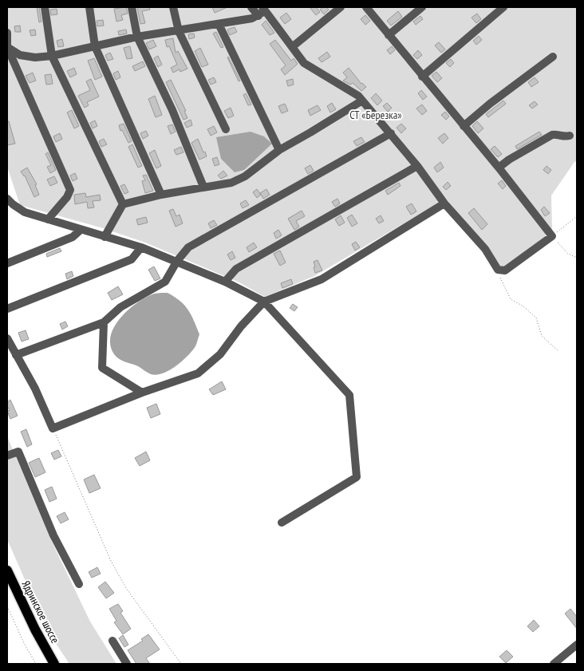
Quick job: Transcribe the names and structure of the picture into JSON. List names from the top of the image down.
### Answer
{
  "streets": {
    "main road": ["Ядринское шоссе"]
  },
  "parks": ["СТ «Березка»"]
}
